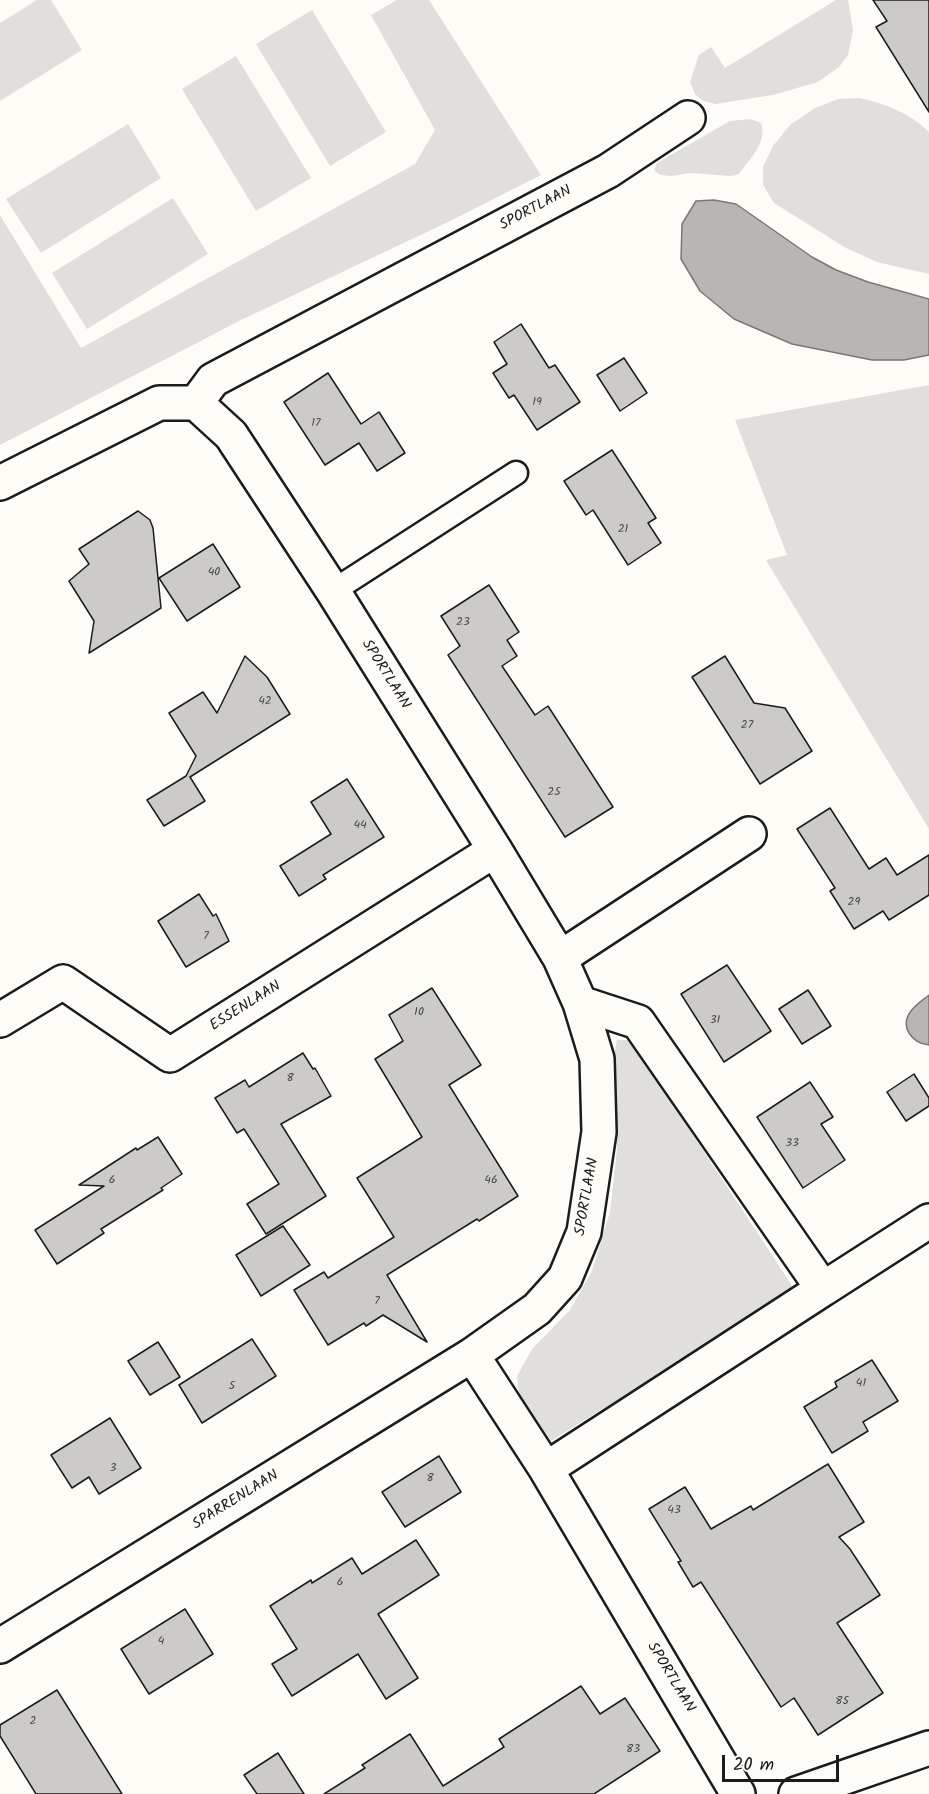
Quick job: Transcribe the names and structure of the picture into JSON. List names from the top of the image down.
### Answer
{
  "streets": {
    "street": ["SPORTLAAN", "ESSENLAAN", "SPARRENLAAN"]
  },
  "crossings": [
    ["SPORTLAAN", "ESSENLAAN"],
    ["SPORTLAAN", "SPARRENLAAN"]
  ],
  "house_numbers": [
    "19",
    "17",
    "21",
    "40",
    "23",
    "42",
    "27",
    "25",
    "44",
    "29",
    "7",
    "10",
    "31",
    "8",
    "33",
    "6",
    "46",
    "7",
    "41",
    "5",
    "3",
    "8",
    "43",
    "6",
    "4",
    "85",
    "2",
    "83"
  ],
  "scale_bar": "20 m"
}
